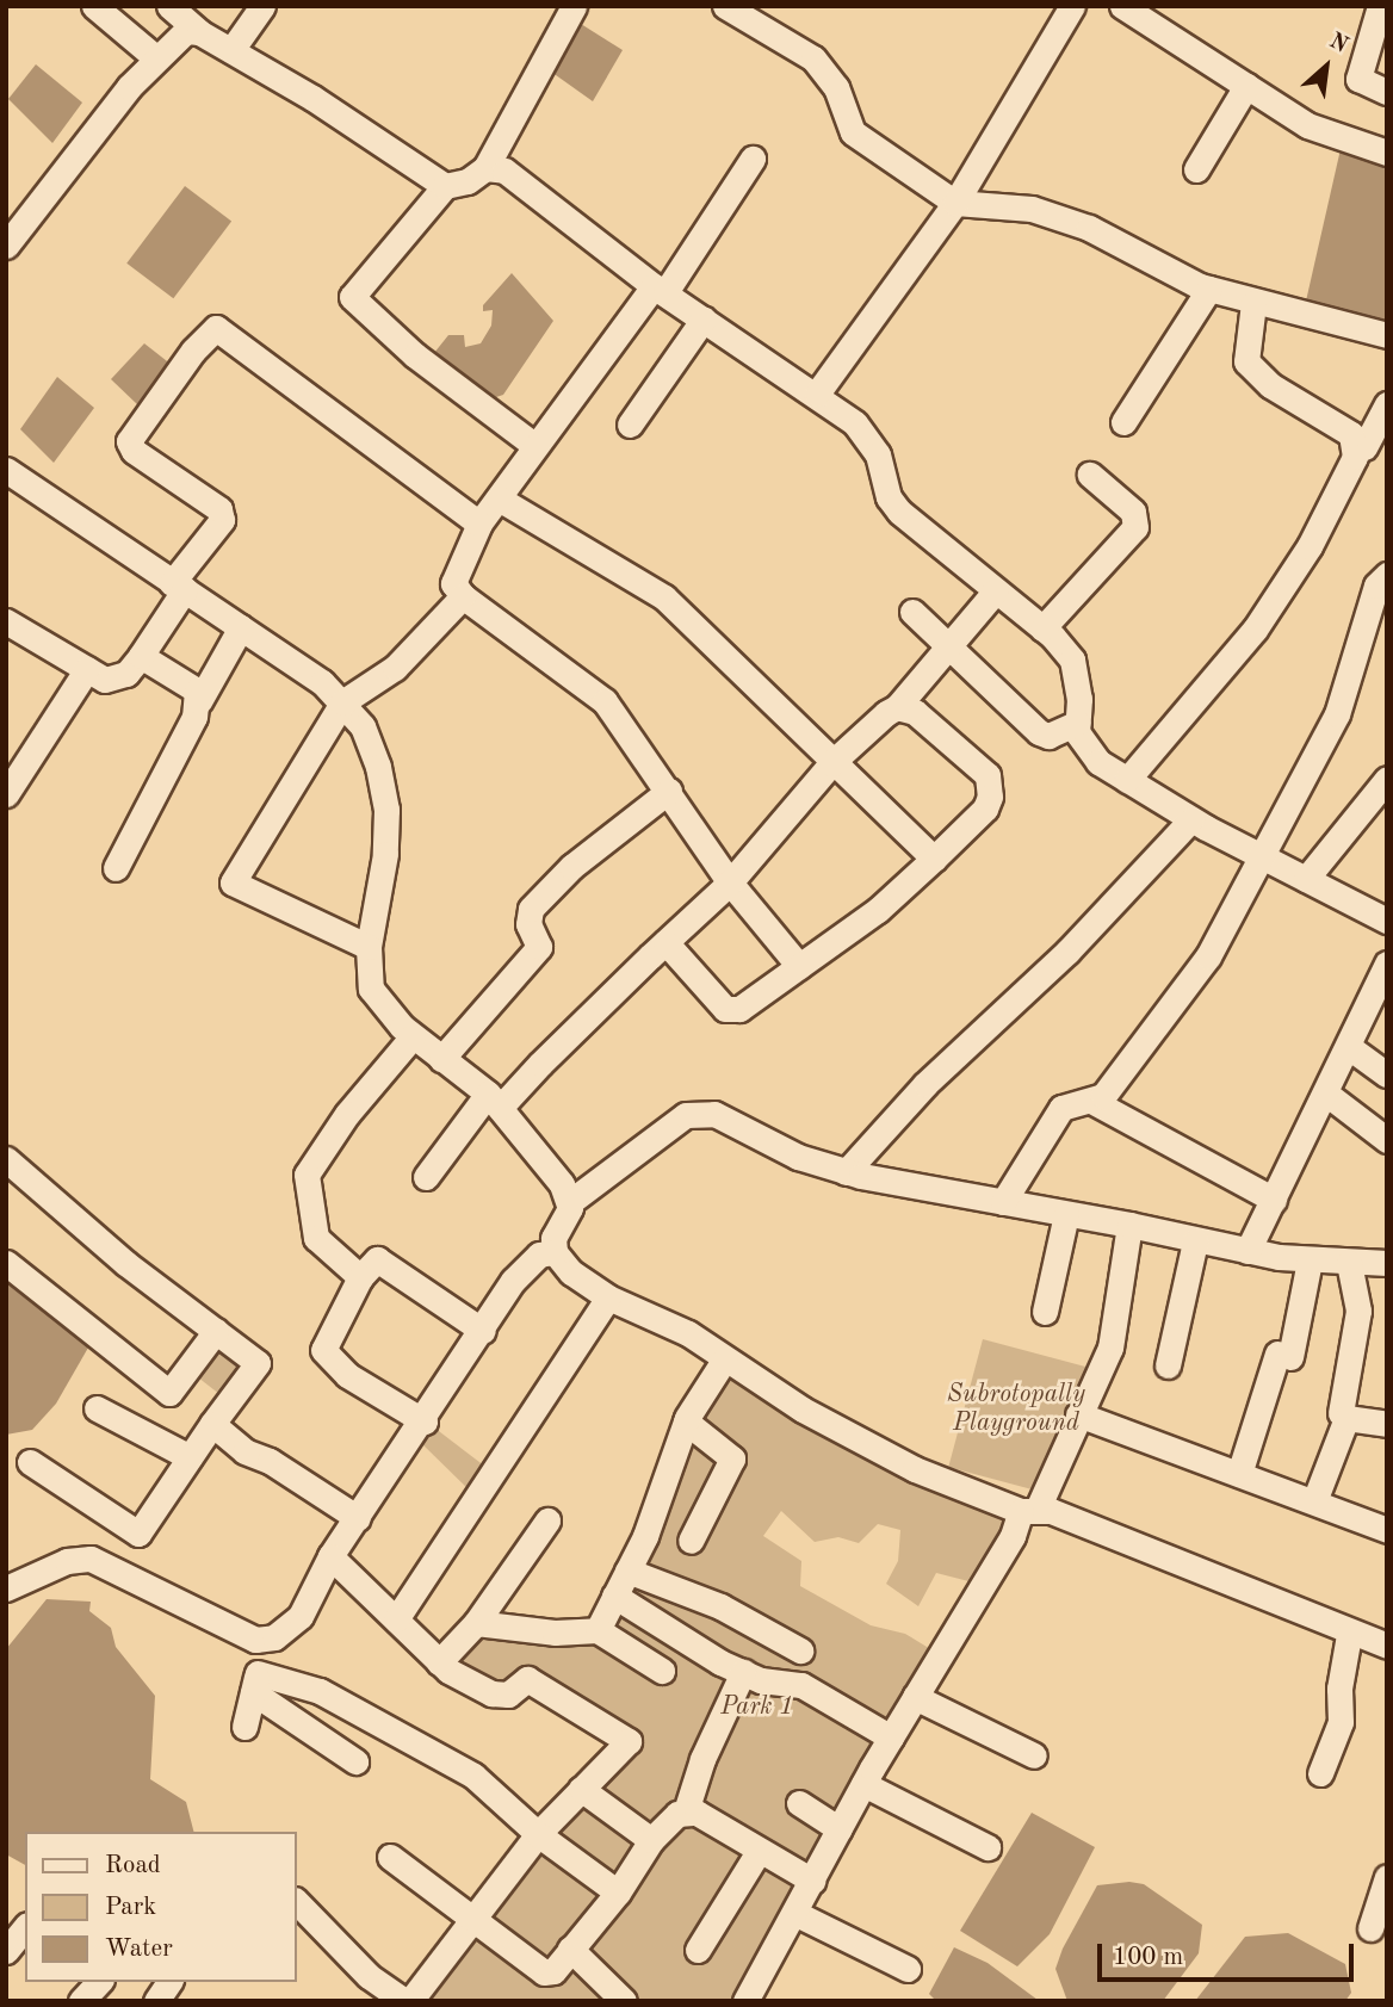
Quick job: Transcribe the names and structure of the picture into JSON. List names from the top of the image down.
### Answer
{
  "parks": ["Subrotopally Playground", "Park 1"],
  "legend": ["Road", "Park", "Water"],
  "scale_bar": "100 m",
  "north": "top right"
}
